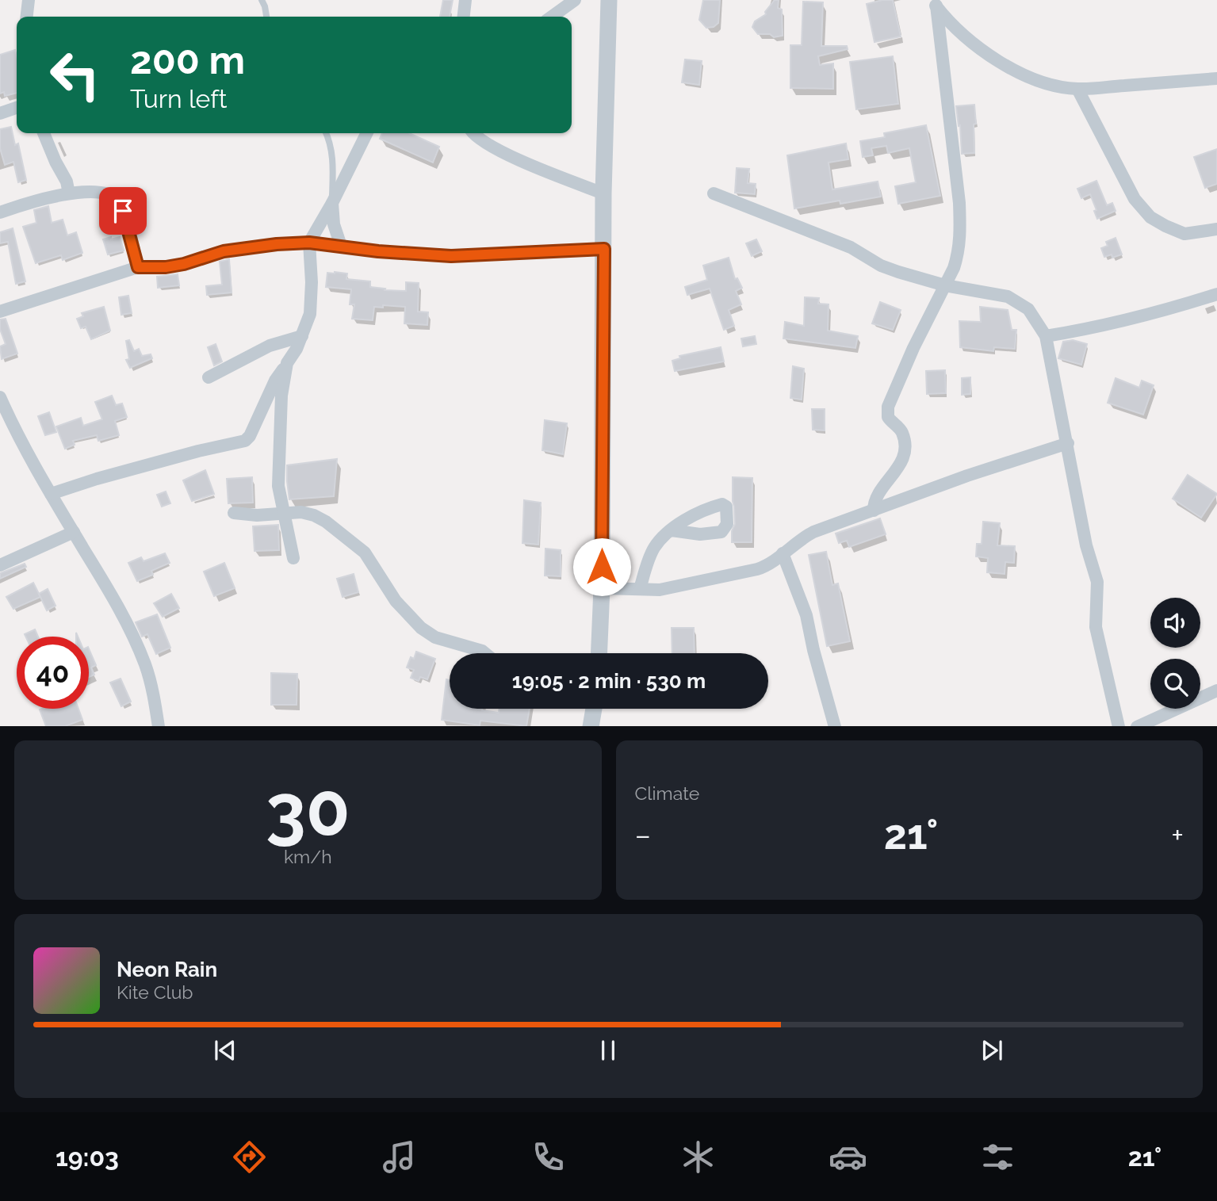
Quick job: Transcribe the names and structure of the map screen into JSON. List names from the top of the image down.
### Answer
{
  "page": {
    "turn": ["200 m", "Turn left"],
    "limit": "40",
    "trip": "19:05 · 2 min · 530 m",
    "tile": [
      ["30", "km/h"],
      "Climate"
    ],
    "heat": ["−", "21°", "+"],
    "song": ["Neon Rain", "Kite Club"],
    "tabs": ["19:03", "21°"]
  }
}
